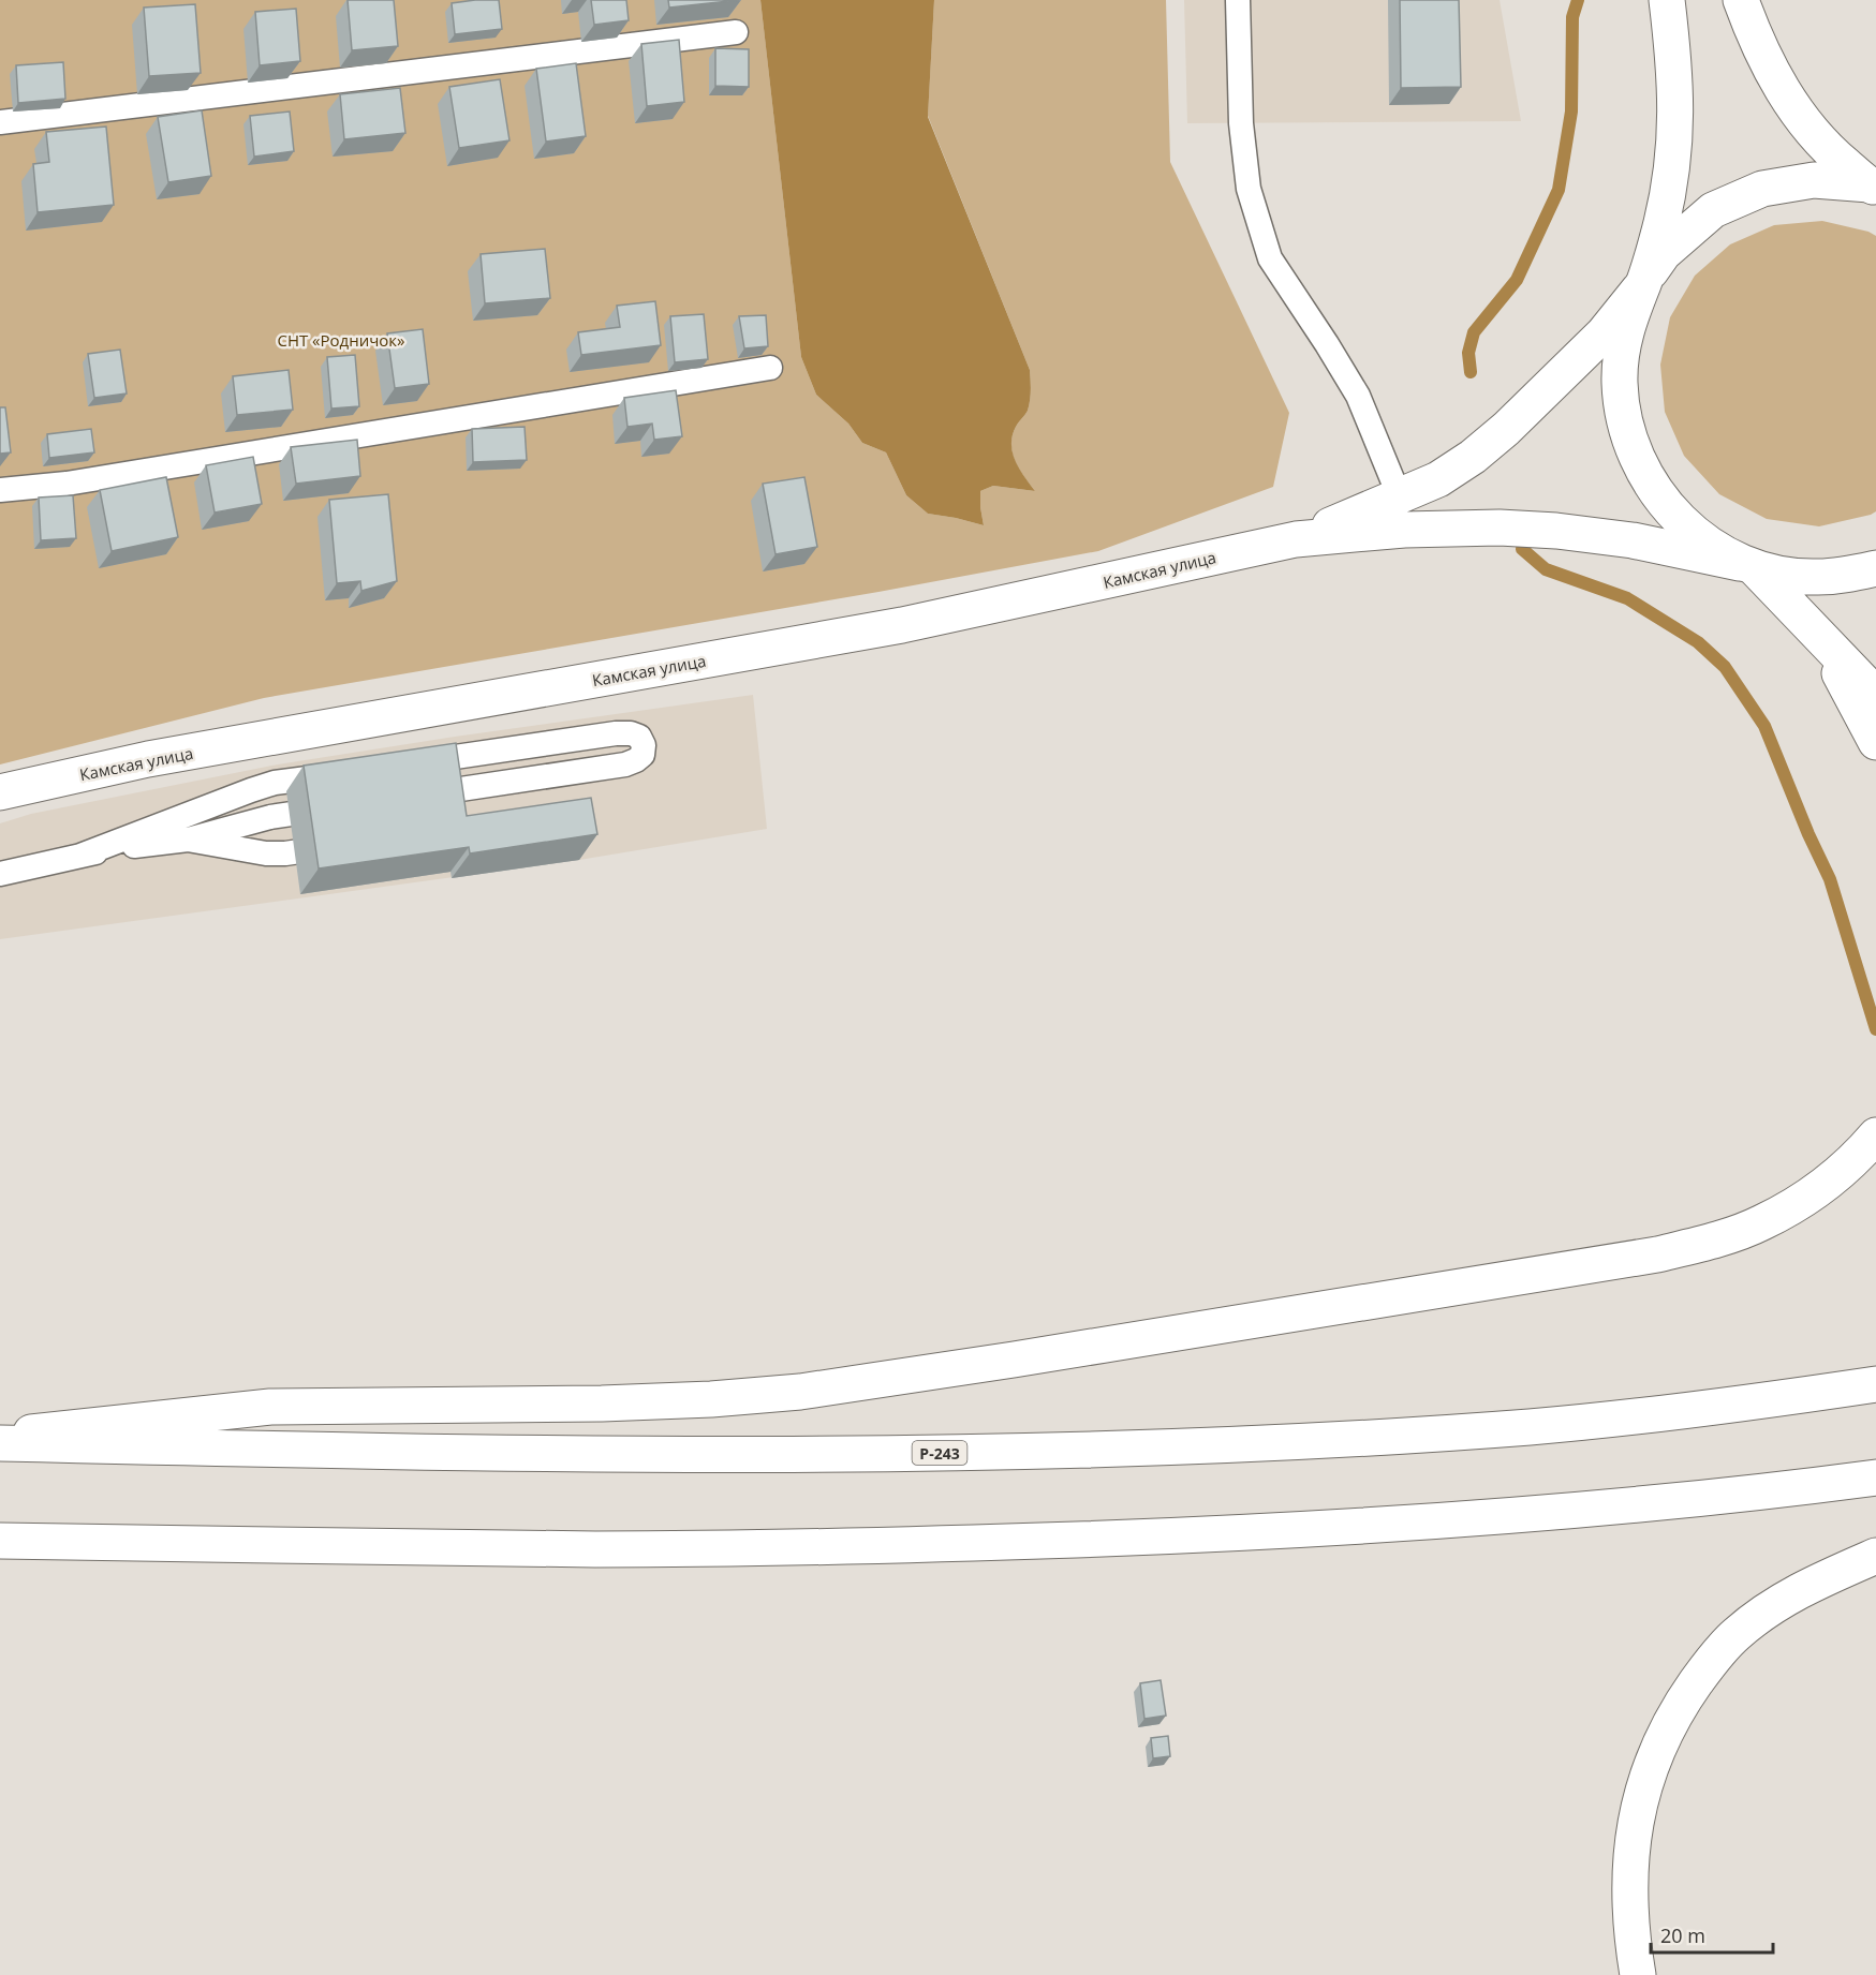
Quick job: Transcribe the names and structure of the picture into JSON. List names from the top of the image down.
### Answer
{
  "streets": {
    "main road": ["Камская улица", "Р-243"]
  },
  "parks": ["СНТ «Родничок»"],
  "scale_bar": "20 m"
}
